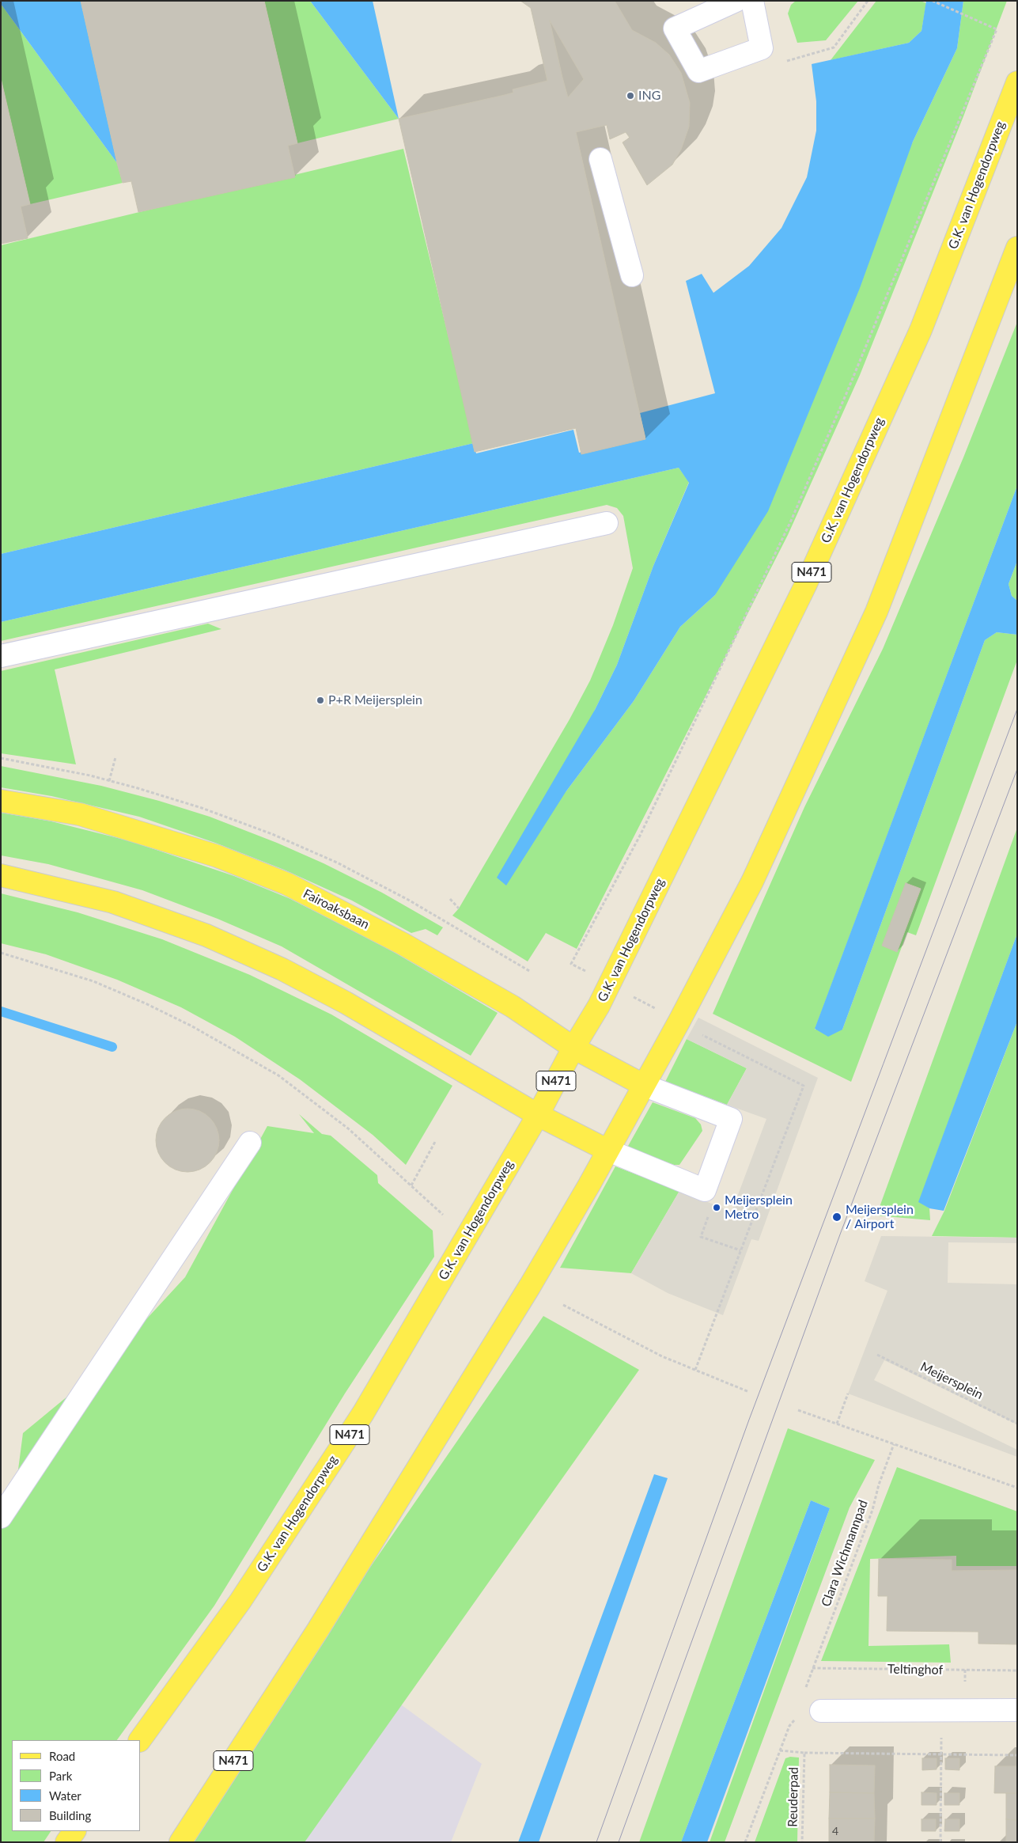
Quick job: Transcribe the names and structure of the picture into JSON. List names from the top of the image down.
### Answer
{
  "streets": {
    "main road": ["G.K. van Hogendorpweg", "N471", "Fairoaksbaan"],
    "path": [
      "Meijersplein",
      "Clara Wichmannpad",
      "Teltinghof",
      "Reuderpad"
    ]
  },
  "crossings": [
    ["G.K. van Hogendorpweg", "Fairoaksbaan"],
    ["N471", "Fairoaksbaan"],
    ["Clara Wichmannpad", "Teltinghof"]
  ],
  "places": [
    "ING",
    "P+R Meijersplein",
    "Meijersplein Metro",
    "Meijersplein / Airport"
  ],
  "house_numbers": ["4"],
  "legend": [
    "Road",
    "Park",
    "Water",
    "Building"
  ]
}
